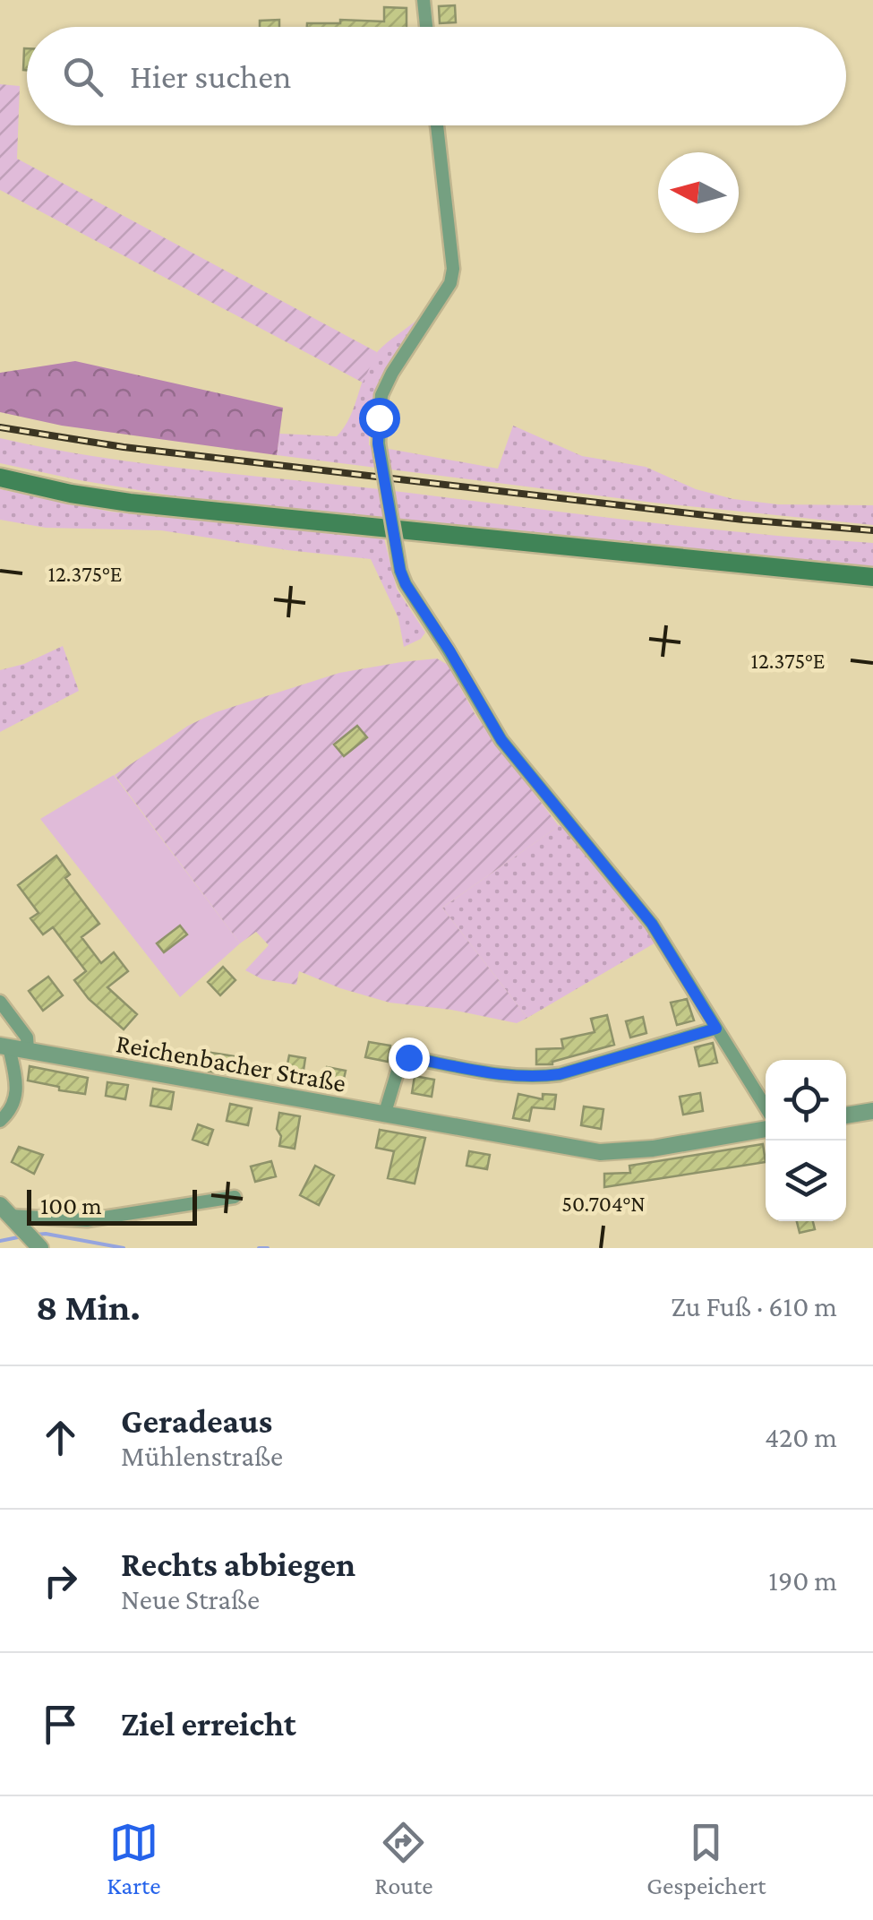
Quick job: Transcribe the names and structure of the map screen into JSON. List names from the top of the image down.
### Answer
{
  "streets": {
    "street": ["Reichenbacher Straße"]
  },
  "scale_bar": "100 m",
  "north": "left",
  "page": {
    "search": "Hier suchen",
    "scale": "100 m",
    "heading": ["8 Min.", "Zu Fuß · 610 m"],
    "list": [
      ["Geradeaus", "Mühlenstraße", "420 m"],
      ["Rechts abbiegen", "Neue Straße", "190 m"],
      "Ziel erreicht"
    ],
    "nav": ["Karte", "Route", "Gespeichert"]
  },
  "coordinates": ["12.375°E", "50.704°N"]
}
